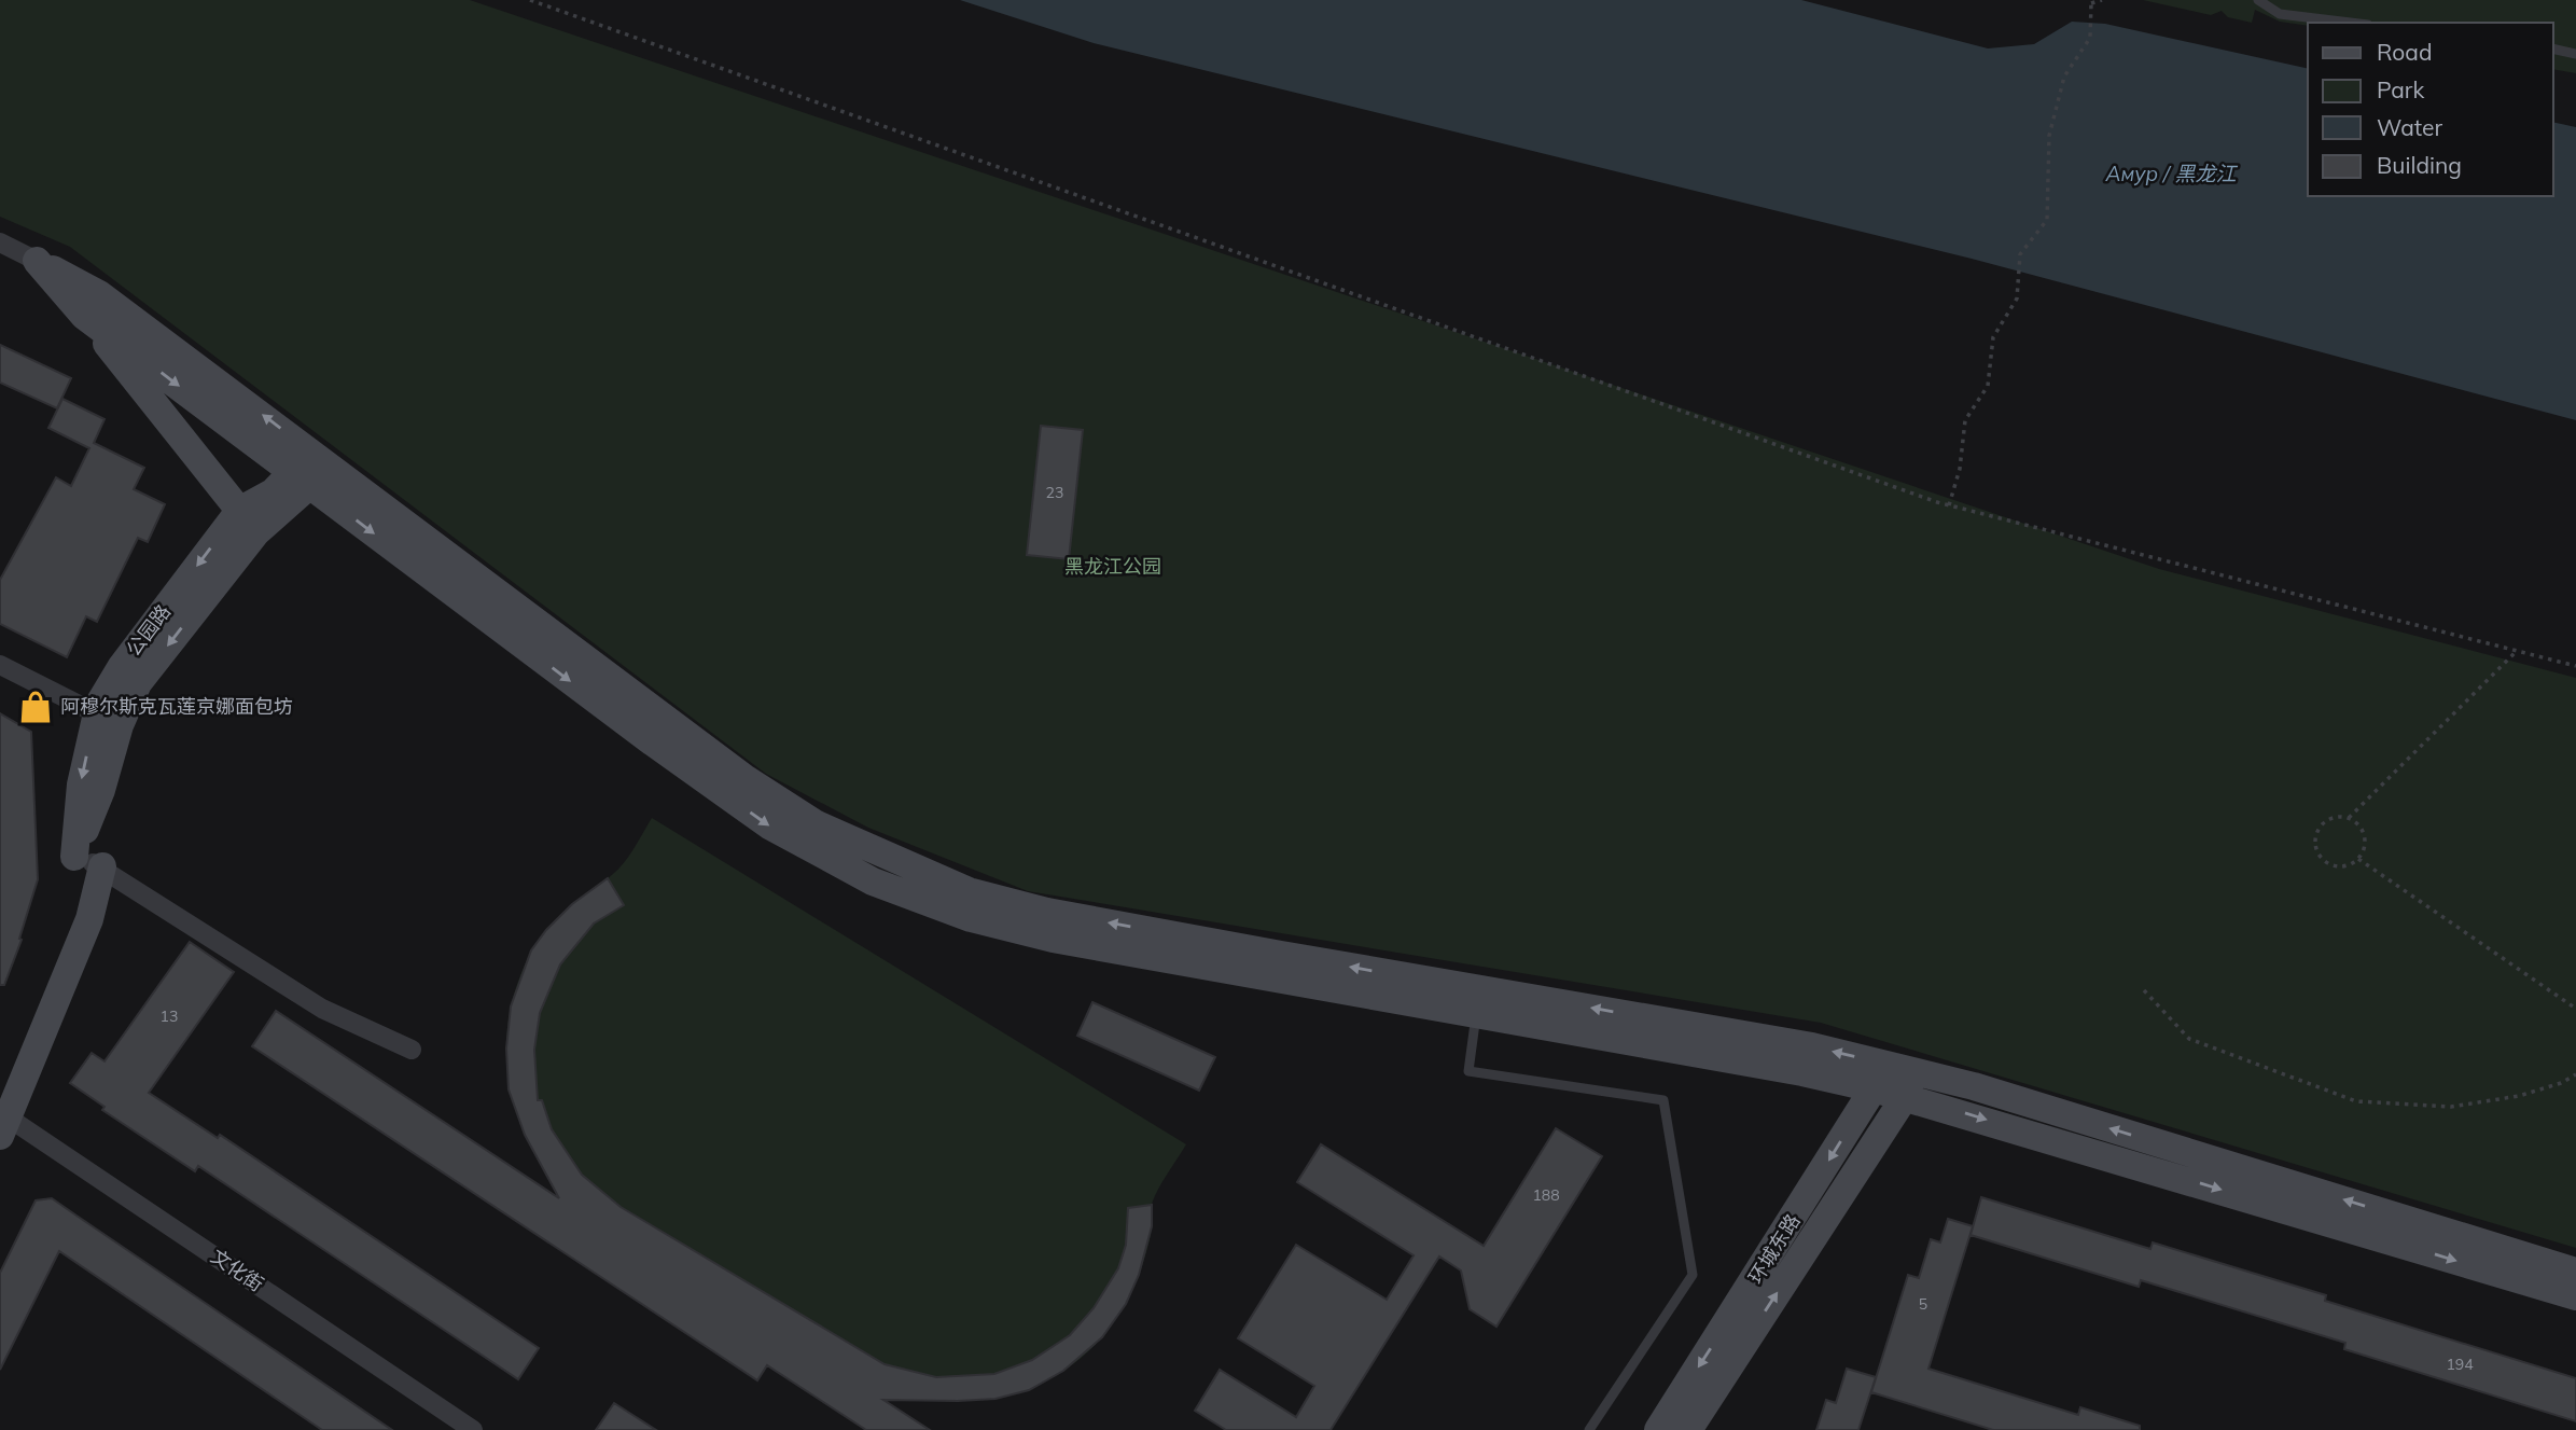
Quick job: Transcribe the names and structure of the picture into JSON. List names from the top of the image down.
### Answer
{
  "streets": {
    "street": ["公园路", "环城东路", "文化街"]
  },
  "one_way": ["公园路"],
  "water": ["Амур / 黑龙江"],
  "parks": ["黑龙江公园"],
  "places": {
    "shop": ["阿穆尔斯克瓦莲京娜面包坊"]
  },
  "house_numbers": [
    "23",
    "13",
    "188",
    "5",
    "194"
  ],
  "legend": [
    "Road",
    "Park",
    "Water",
    "Building"
  ]
}
